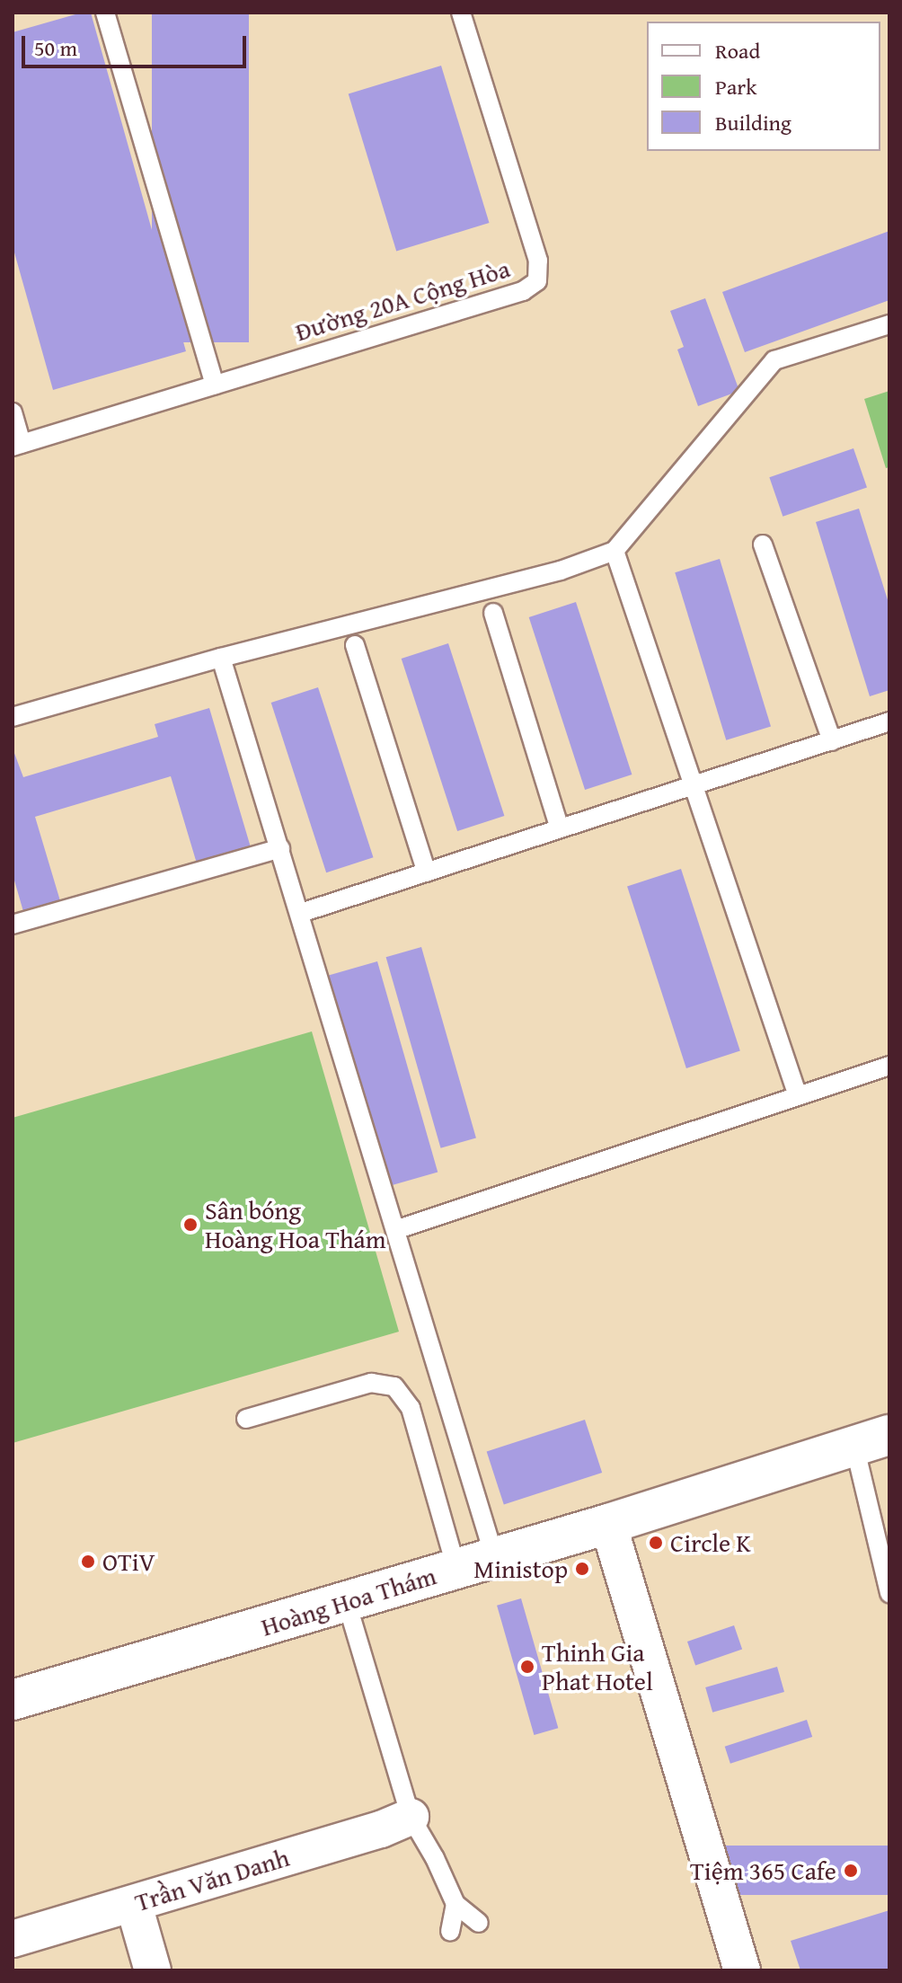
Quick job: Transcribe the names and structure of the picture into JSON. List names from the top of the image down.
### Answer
{
  "streets": {
    "main road": ["Hoàng Hoa Thám"],
    "street": ["Trần Văn Danh"],
    "lane": ["Đường 20A Cộng Hòa"]
  },
  "places": [
    "Sân bóng Hoàng Hoa Thám",
    "Circle K",
    "OTiV",
    "Ministop",
    "Thinh Gia Phat Hotel",
    "Tiệm 365 Cafe"
  ],
  "legend": ["Road", "Park", "Building"],
  "scale_bar": "50 m"
}
